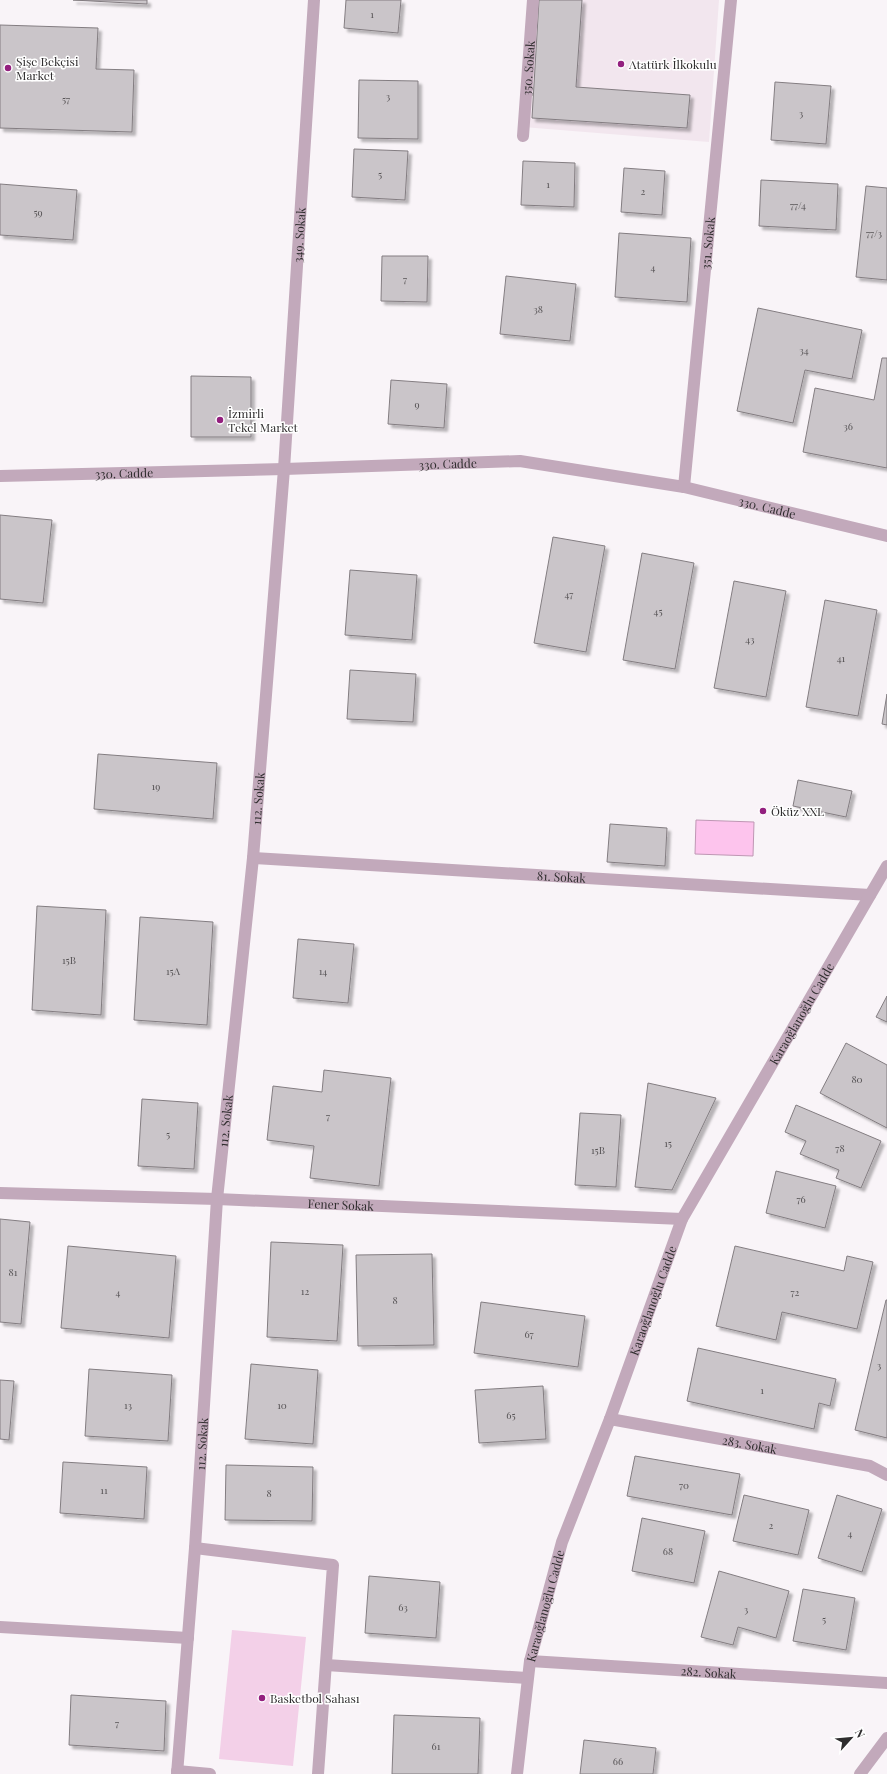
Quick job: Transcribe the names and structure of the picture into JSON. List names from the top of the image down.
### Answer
{
  "streets": {
    "street": [
      "350. Sokak",
      "349. Sokak",
      "351. Sokak",
      "330. Cadde",
      "112. Sokak",
      "81. Sokak",
      "Karaoğlanoğlu Cadde",
      "Fener Sokak",
      "283. Sokak",
      "282. Sokak"
    ]
  },
  "crossings": [
    ["349. Sokak", "330. Cadde"],
    ["349. Sokak", "112. Sokak"],
    ["351. Sokak", "330. Cadde"],
    ["330. Cadde", "112. Sokak"],
    ["112. Sokak", "81. Sokak"],
    ["112. Sokak", "Fener Sokak"],
    ["81. Sokak", "Karaoğlanoğlu Cadde"],
    ["Karaoğlanoğlu Cadde", "Fener Sokak"],
    ["Karaoğlanoğlu Cadde", "283. Sokak"],
    ["Karaoğlanoğlu Cadde", "282. Sokak"]
  ],
  "places": [
    "Atatürk İlkokulu",
    "Şişe Bekçisi Market",
    "İzmirli Tekel Market",
    "Öküz XXL",
    "Basketbol Sahası"
  ],
  "house_numbers": [
    "1",
    "3",
    "57",
    "3",
    "5",
    "1",
    "2",
    "77/4",
    "59",
    "77/3",
    "4",
    "7",
    "38",
    "34",
    "9",
    "36",
    "47",
    "45",
    "43",
    "41",
    "19",
    "15B",
    "15A",
    "14",
    "80",
    "7",
    "5",
    "15",
    "78",
    "15B",
    "76",
    "81",
    "12",
    "4",
    "72",
    "8",
    "67",
    "3",
    "1",
    "13",
    "10",
    "65",
    "70",
    "11",
    "8",
    "2",
    "4",
    "68",
    "63",
    "3",
    "5",
    "7",
    "61",
    "66"
  ],
  "north": "top right"
}
